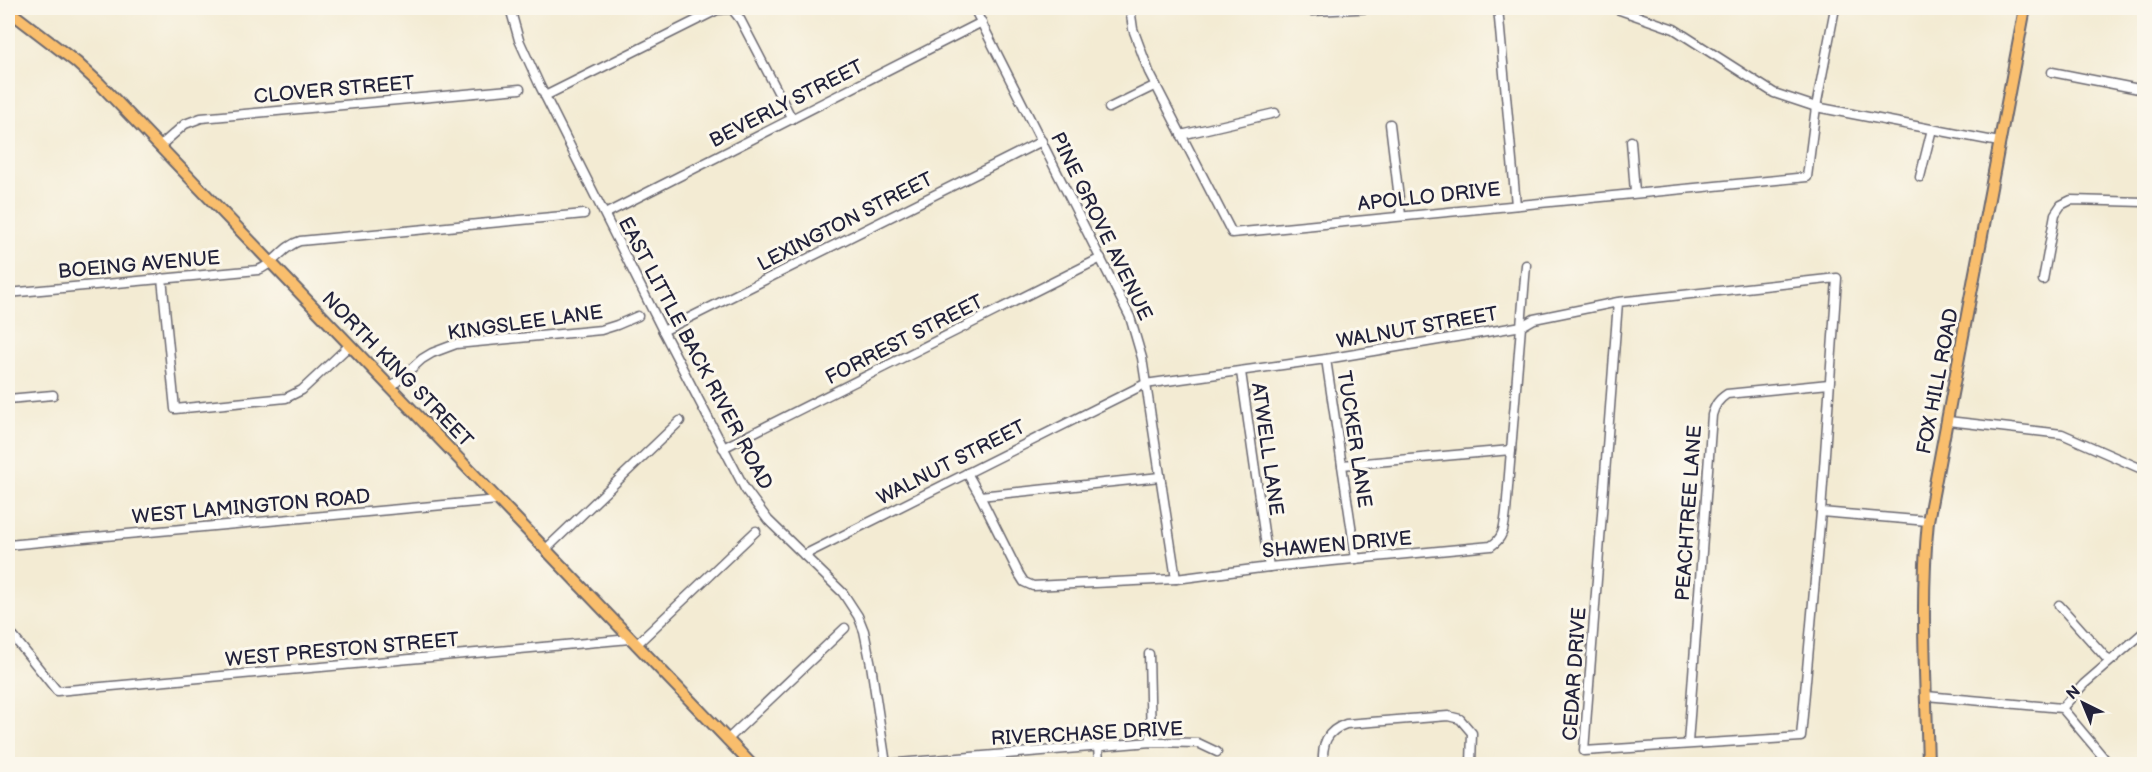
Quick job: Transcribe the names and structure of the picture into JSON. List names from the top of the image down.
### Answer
{
  "streets": {
    "main road": ["NORTH KING STREET", "FOX HILL ROAD"],
    "street": [
      "CLOVER STREET",
      "BEVERLY STREET",
      "APOLLO DRIVE",
      "LEXINGTON STREET",
      "PINE GROVE AVENUE",
      "BOEING AVENUE",
      "KINGSLEE LANE",
      "WALNUT STREET",
      "FORREST STREET",
      "EAST LITTLE BACK RIVER ROAD",
      "TUCKER LANE",
      "ATWELL LANE",
      "WEST LAMINGTON ROAD",
      "PEACHTREE LANE",
      "SHAWEN DRIVE",
      "WEST PRESTON STREET",
      "CEDAR DRIVE",
      "RIVERCHASE DRIVE"
    ]
  },
  "crossings": [
    ["CLOVER STREET", "NORTH KING STREET"],
    ["BEVERLY STREET", "PINE GROVE AVENUE"],
    ["BEVERLY STREET", "EAST LITTLE BACK RIVER ROAD"],
    ["LEXINGTON STREET", "PINE GROVE AVENUE"],
    ["LEXINGTON STREET", "EAST LITTLE BACK RIVER ROAD"],
    ["PINE GROVE AVENUE", "WALNUT STREET"],
    ["PINE GROVE AVENUE", "FORREST STREET"],
    ["PINE GROVE AVENUE", "SHAWEN DRIVE"],
    ["BOEING AVENUE", "NORTH KING STREET"],
    ["KINGSLEE LANE", "NORTH KING STREET"],
    ["WALNUT STREET", "EAST LITTLE BACK RIVER ROAD"],
    ["WALNUT STREET", "TUCKER LANE"],
    ["WALNUT STREET", "ATWELL LANE"],
    ["WALNUT STREET", "PEACHTREE LANE"],
    ["WALNUT STREET", "SHAWEN DRIVE"],
    ["WALNUT STREET", "CEDAR DRIVE"],
    ["FORREST STREET", "EAST LITTLE BACK RIVER ROAD"],
    ["EAST LITTLE BACK RIVER ROAD", "RIVERCHASE DRIVE"],
    ["NORTH KING STREET", "WEST LAMINGTON ROAD"],
    ["NORTH KING STREET", "WEST PRESTON STREET"],
    ["TUCKER LANE", "SHAWEN DRIVE"],
    ["ATWELL LANE", "SHAWEN DRIVE"],
    ["PEACHTREE LANE", "CEDAR DRIVE"]
  ],
  "north": "top left"
}
